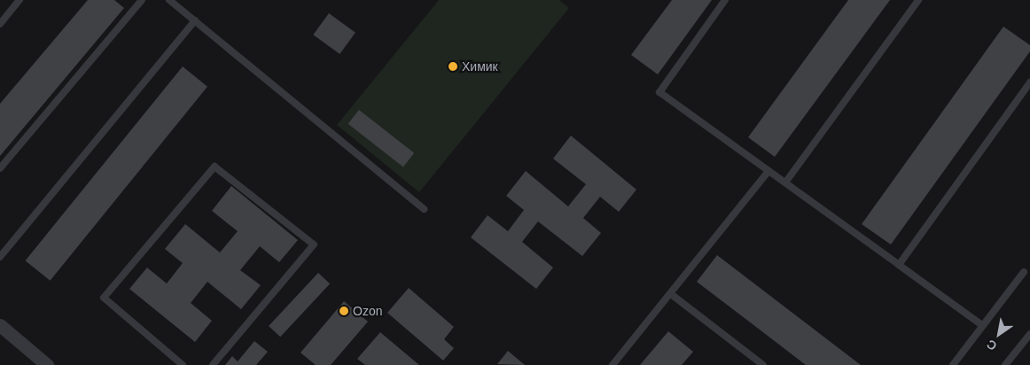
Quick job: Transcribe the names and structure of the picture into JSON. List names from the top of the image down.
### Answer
{
  "places": ["Химик", "Ozon"],
  "north": "bottom left"
}
